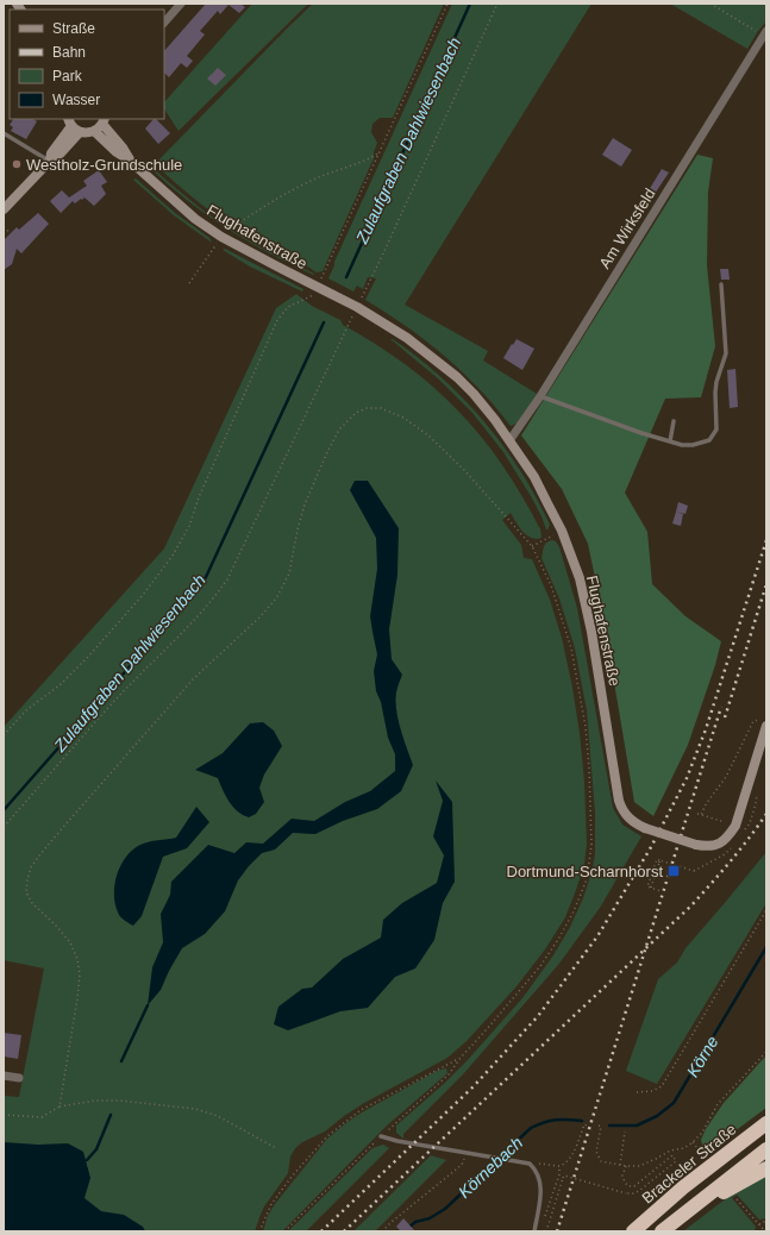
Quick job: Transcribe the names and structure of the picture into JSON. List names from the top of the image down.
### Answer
{
  "streets": {
    "highway": ["Brackeler Straße"],
    "main road": ["Flughafenstraße"],
    "street": ["Am Wirksfeld"]
  },
  "crossings": [
    ["Am Wirksfeld", "Flughafenstraße"]
  ],
  "water": ["Zulaufgraben Dahlwiesenbach", "Körne", "Körnebach"],
  "places": {
    "other": ["Westholz-Grundschule"],
    "transit": ["Dortmund-Scharnhorst"]
  },
  "legend": [
    "Straße",
    "Bahn",
    "Park",
    "Wasser"
  ]
}
